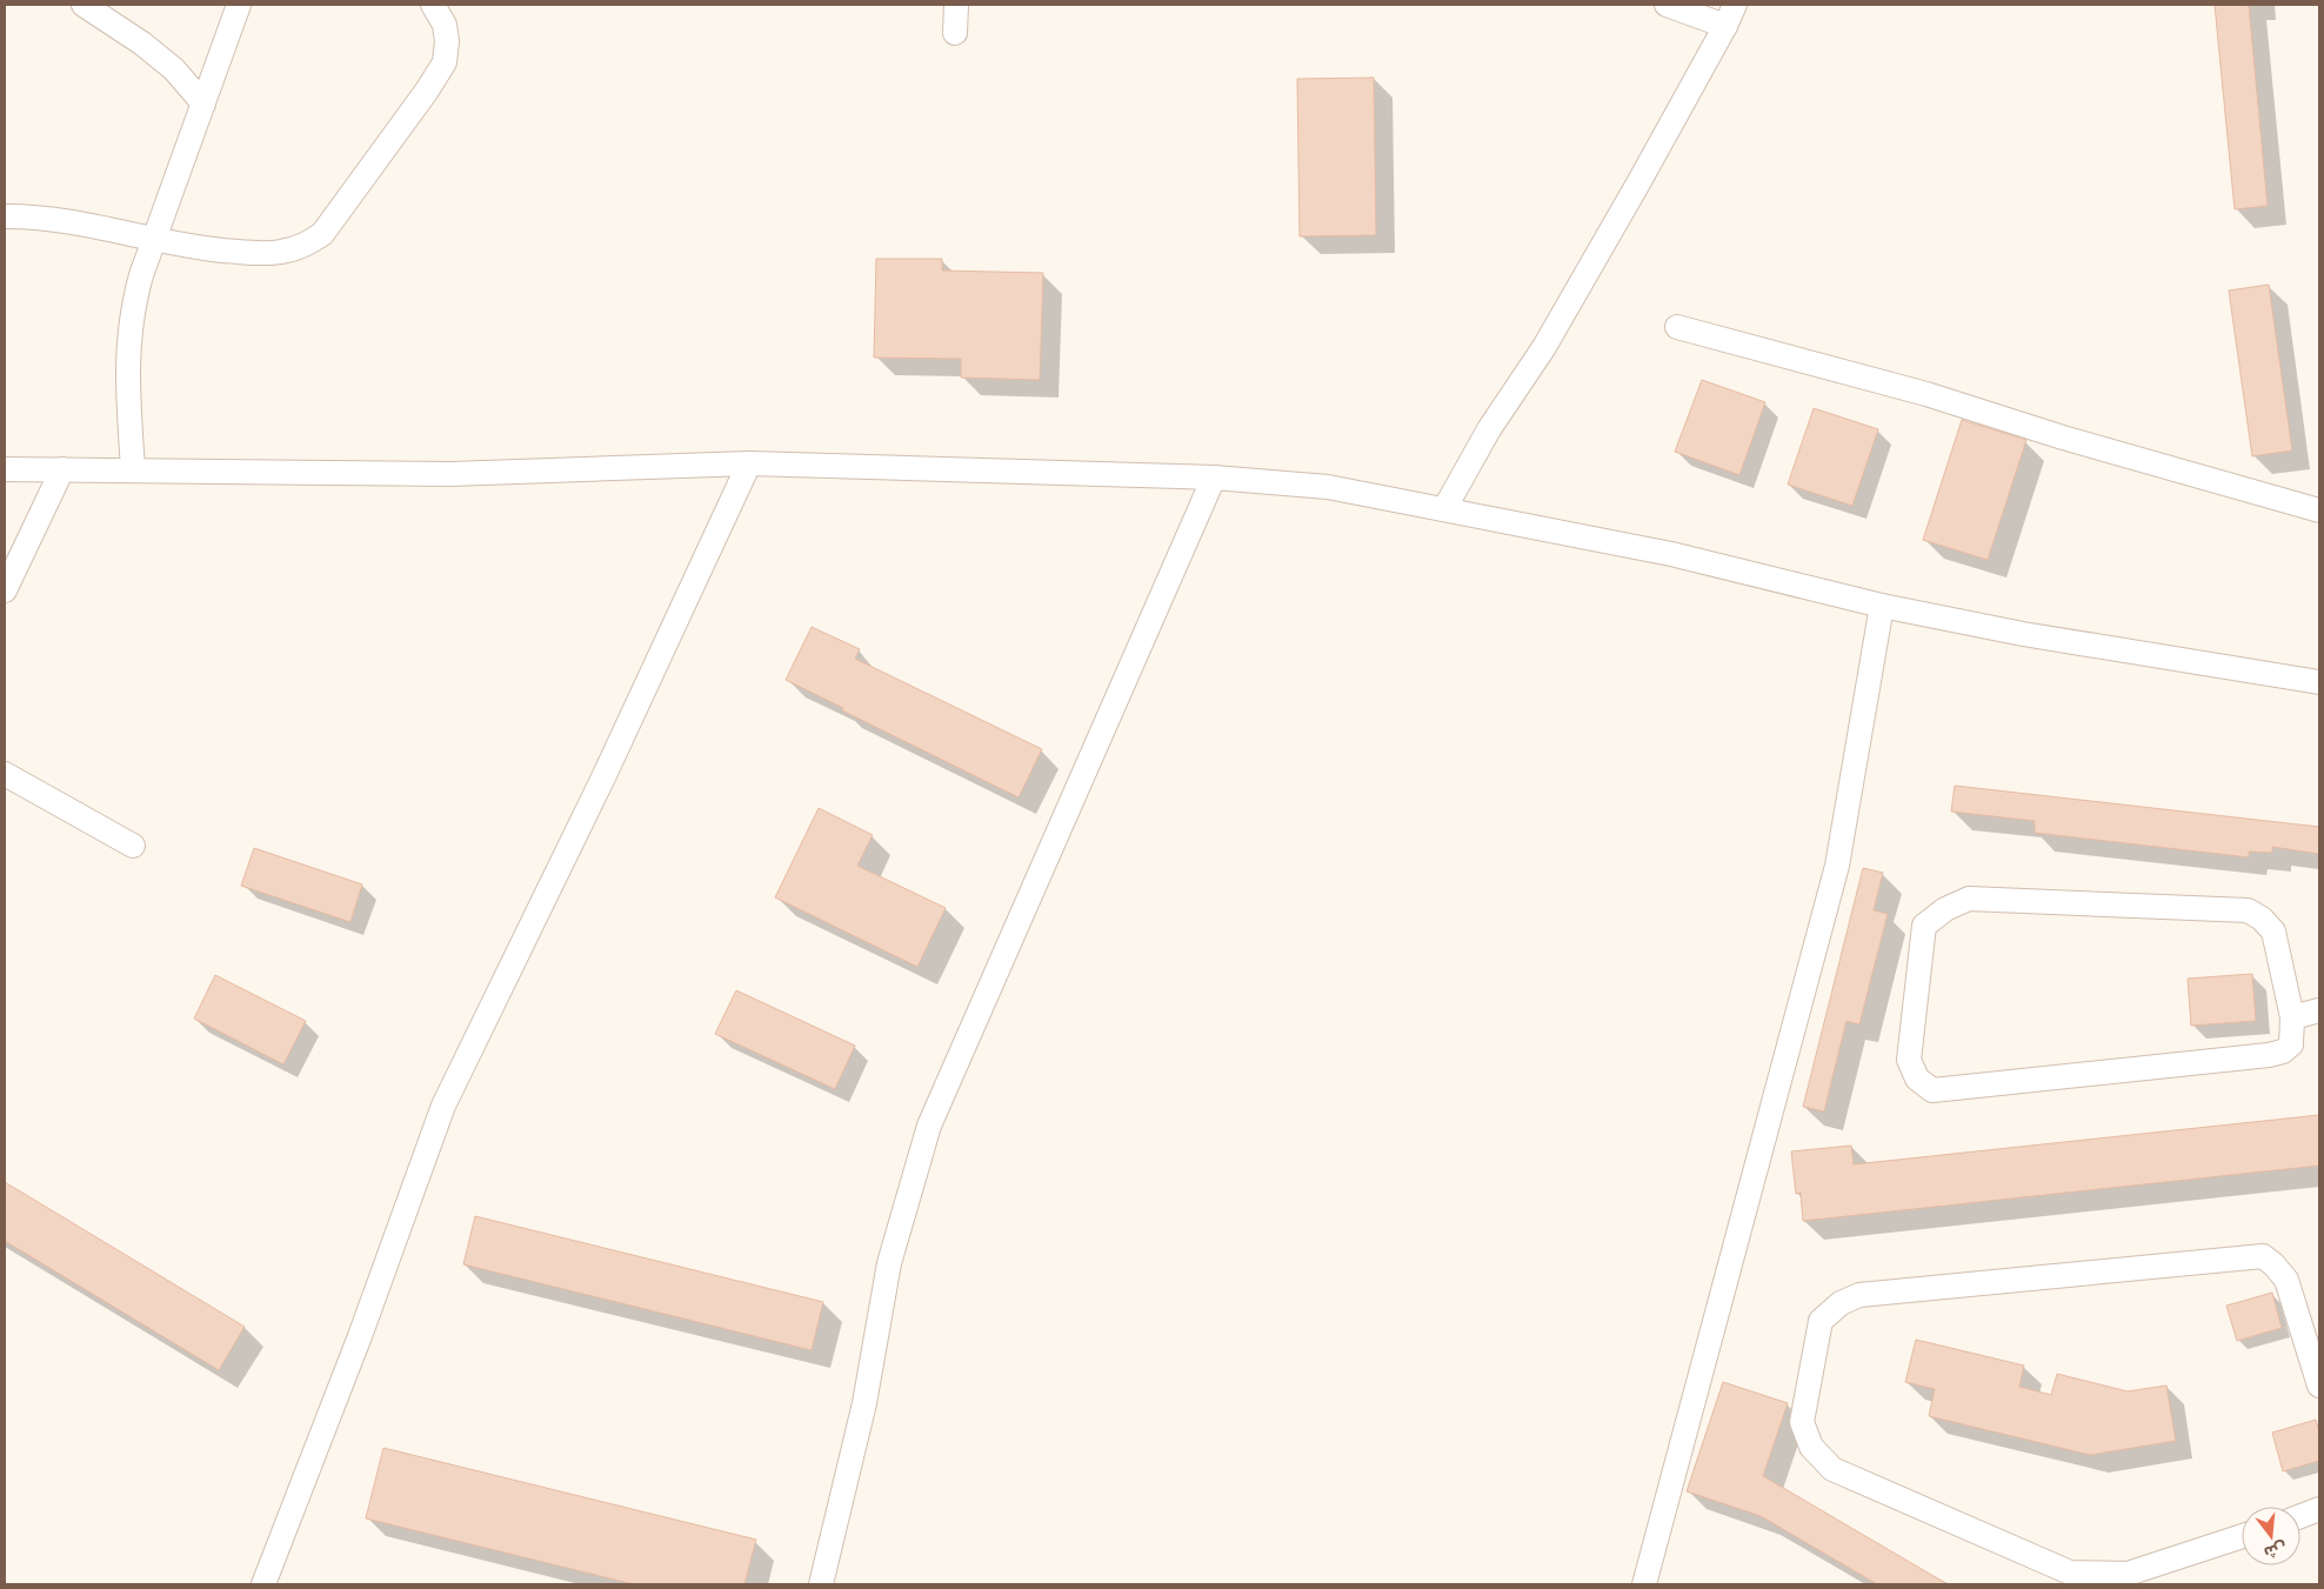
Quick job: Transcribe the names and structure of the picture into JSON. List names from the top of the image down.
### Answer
{
  "north": "bottom"
}
